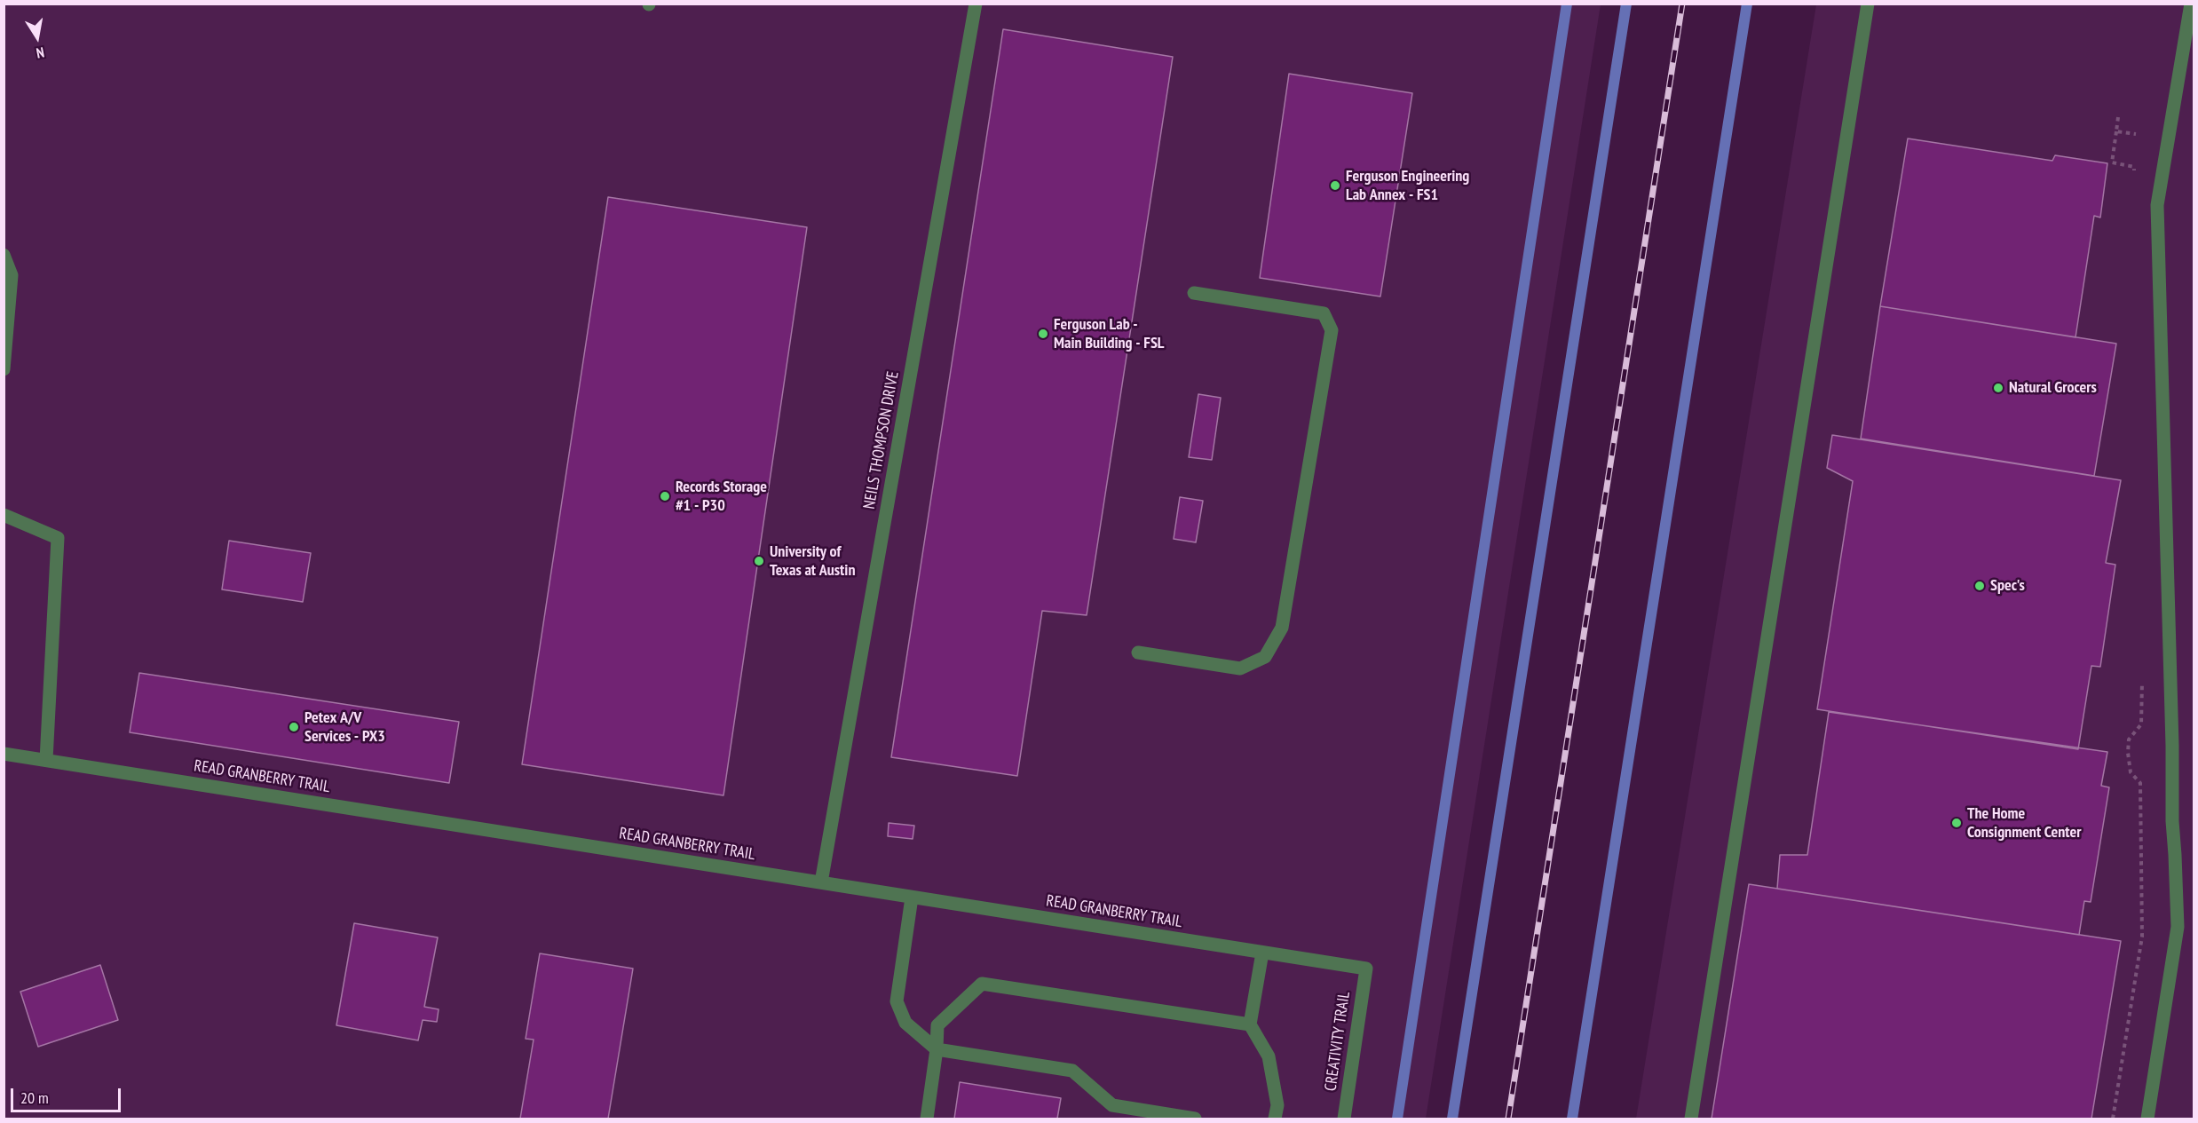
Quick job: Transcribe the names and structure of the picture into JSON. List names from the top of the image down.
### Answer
{
  "streets": {
    "street": ["NEILS THOMPSON DRIVE", "READ GRANBERRY TRAIL", "CREATIVITY TRAIL"]
  },
  "crossings": [
    ["NEILS THOMPSON DRIVE", "READ GRANBERRY TRAIL"],
    ["READ GRANBERRY TRAIL", "CREATIVITY TRAIL"]
  ],
  "places": [
    "Ferguson Engineering Lab Annex - FS1",
    "Ferguson Lab - Main Building - FSL",
    "Natural Grocers",
    "Records Storage #1 - P30",
    "University of Texas at Austin",
    "Spec's",
    "Petex A/V Services - PX3",
    "The Home Consignment Center"
  ],
  "scale_bar": "20 m",
  "north": "bottom"
}
